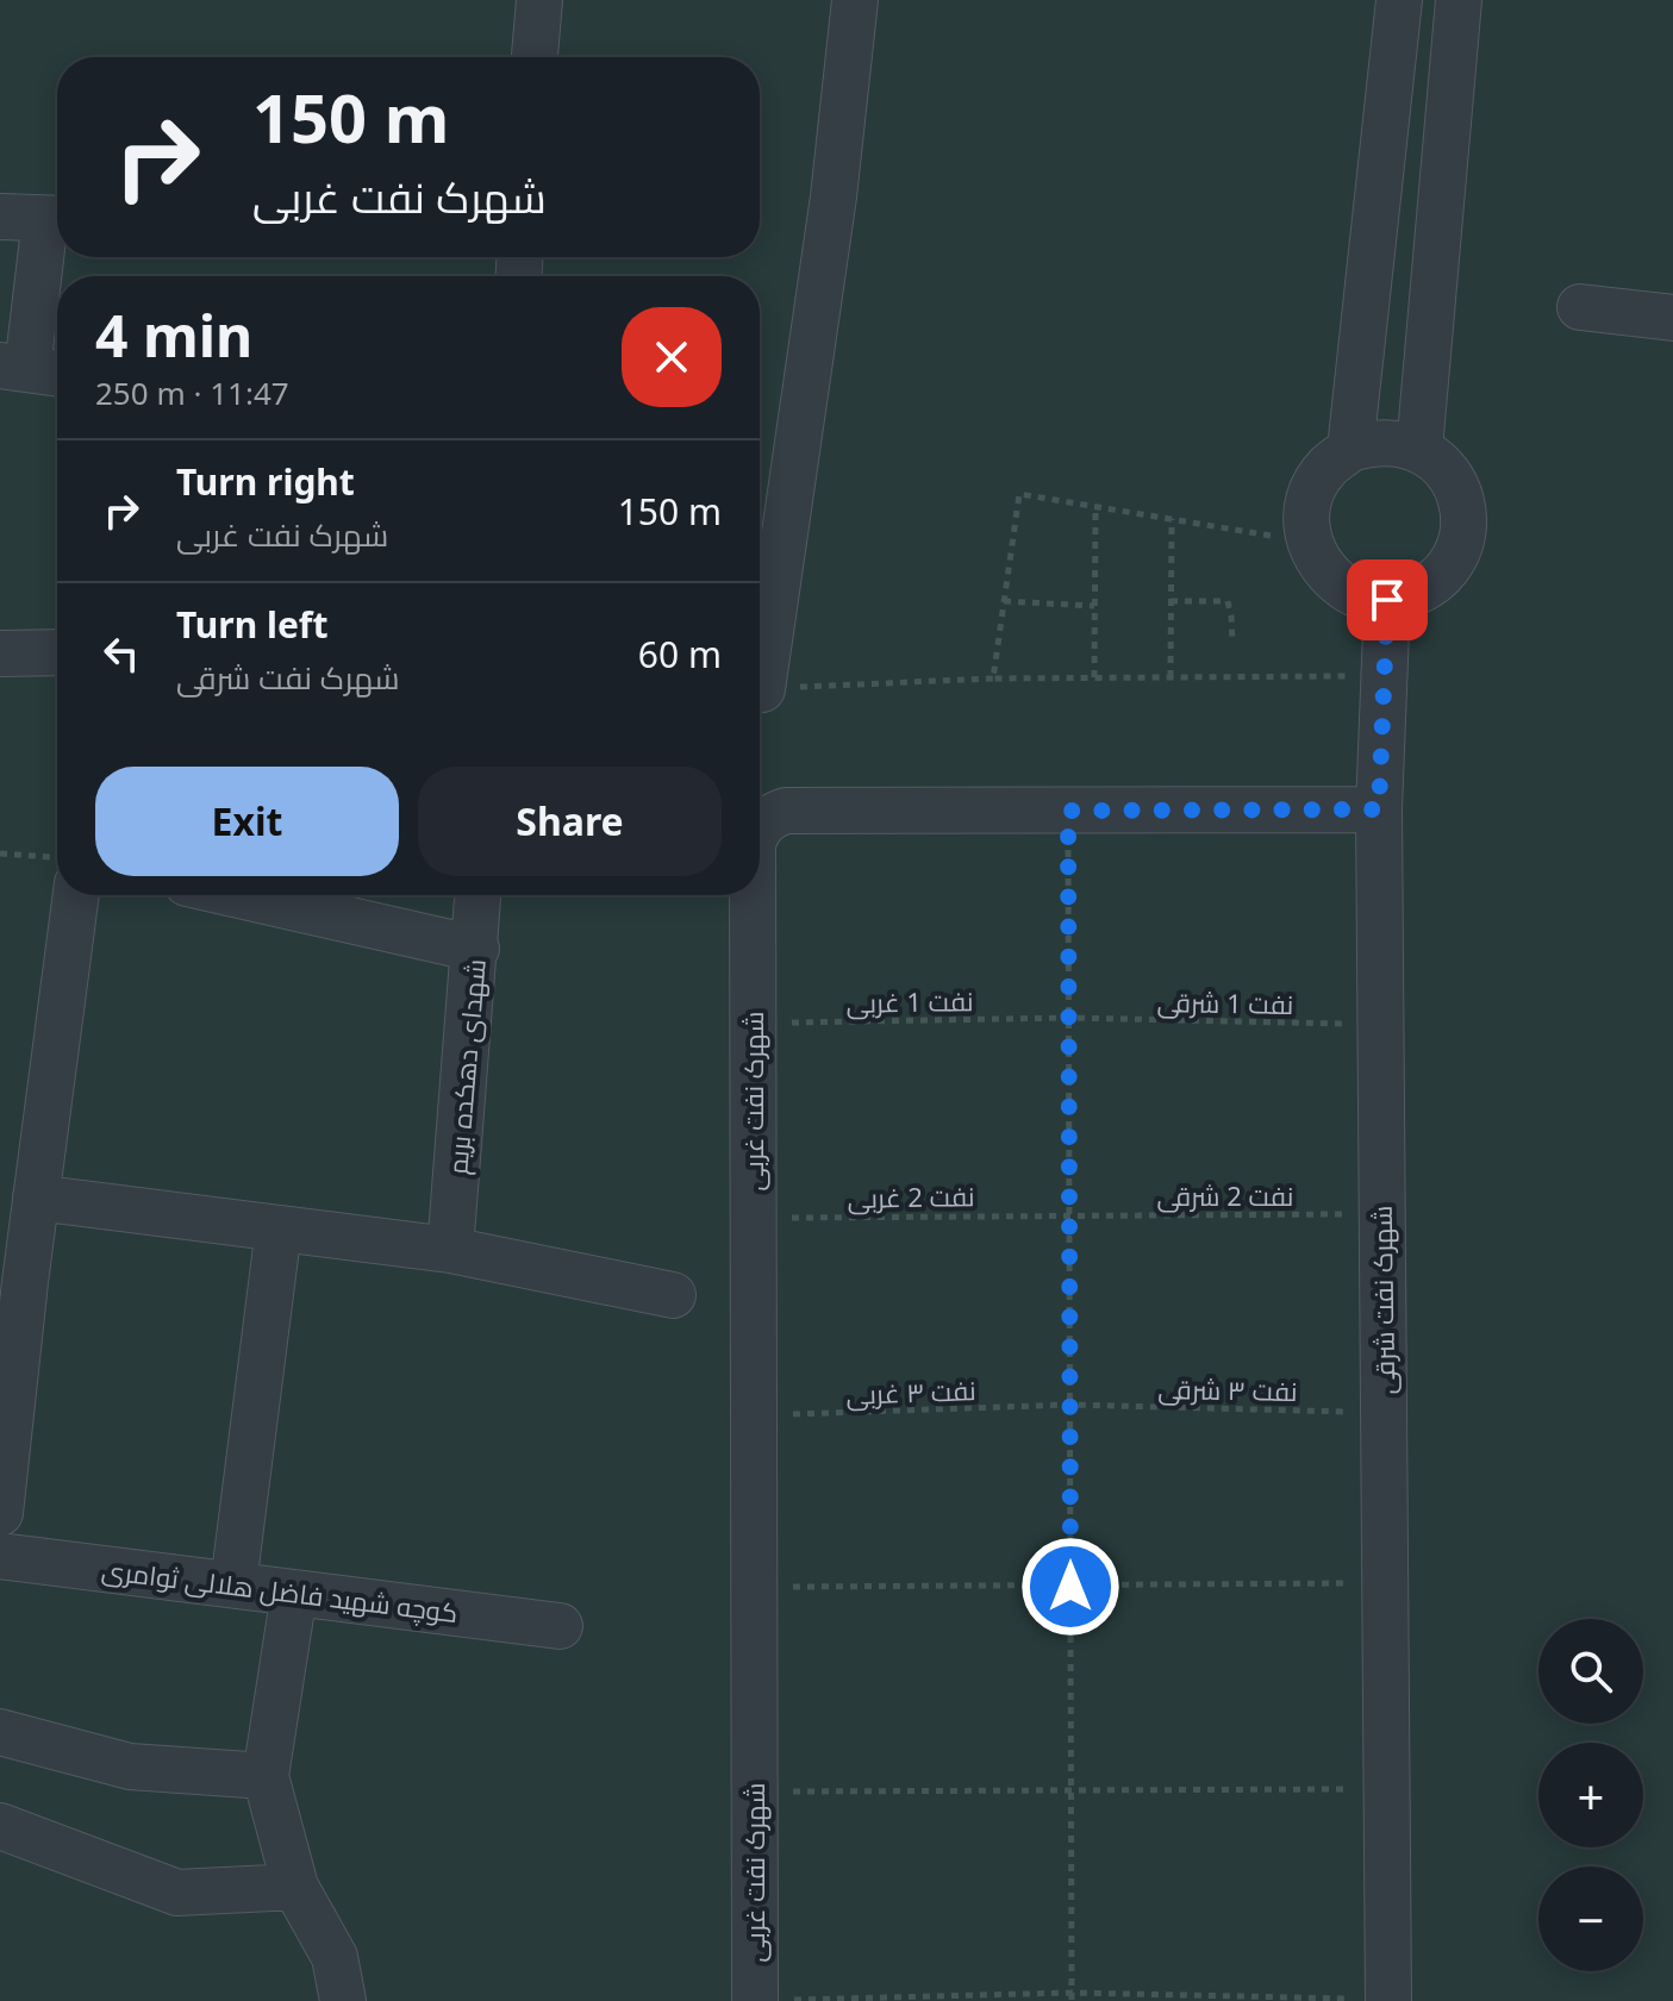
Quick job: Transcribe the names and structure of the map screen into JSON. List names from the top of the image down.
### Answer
{
  "streets": {
    "street": [
      "شهدای دهکده بریم",
      "شهرک نفت غربی",
      "شهرک نفت شرقی",
      "کوچه شهید فاضل هلالی ثوامری"
    ],
    "path": [
      "نفت 1 غربی",
      "نفت 1 شرقی",
      "نفت 2 شرقی",
      "نفت 2 غربی",
      "نفت ۳ شرقی",
      "نفت ۳ غربی"
    ]
  },
  "crossings": [
    ["نفت 1 غربی", "نفت 1 شرقی"],
    ["نفت 1 غربی", "شهرک نفت غربی"],
    ["نفت 1 شرقی", "شهرک نفت شرقی"],
    ["شهرک نفت غربی", "نفت 2 غربی"],
    ["شهرک نفت غربی", "شهرک نفت شرقی"],
    ["شهرک نفت غربی", "نفت ۳ غربی"],
    ["نفت 2 شرقی", "نفت 2 غربی"],
    ["نفت 2 شرقی", "شهرک نفت شرقی"],
    ["شهرک نفت شرقی", "نفت ۳ شرقی"],
    ["نفت ۳ شرقی", "نفت ۳ غربی"]
  ],
  "page": {
    "turn": ["150 m", "شهرک نفت غربی"],
    "heading": ["4 min", "250 m · 11:47"],
    "list": [
      {
        "name": "Turn right",
        "note": "شهرک نفت غربی",
        "value": "150 m"
      },
      {
        "name": "Turn left",
        "note": "شهرک نفت شرقی",
        "value": "60 m"
      }
    ],
    "buttons": ["Exit", "Share"],
    "map_buttons": ["+", "−"]
  }
}
